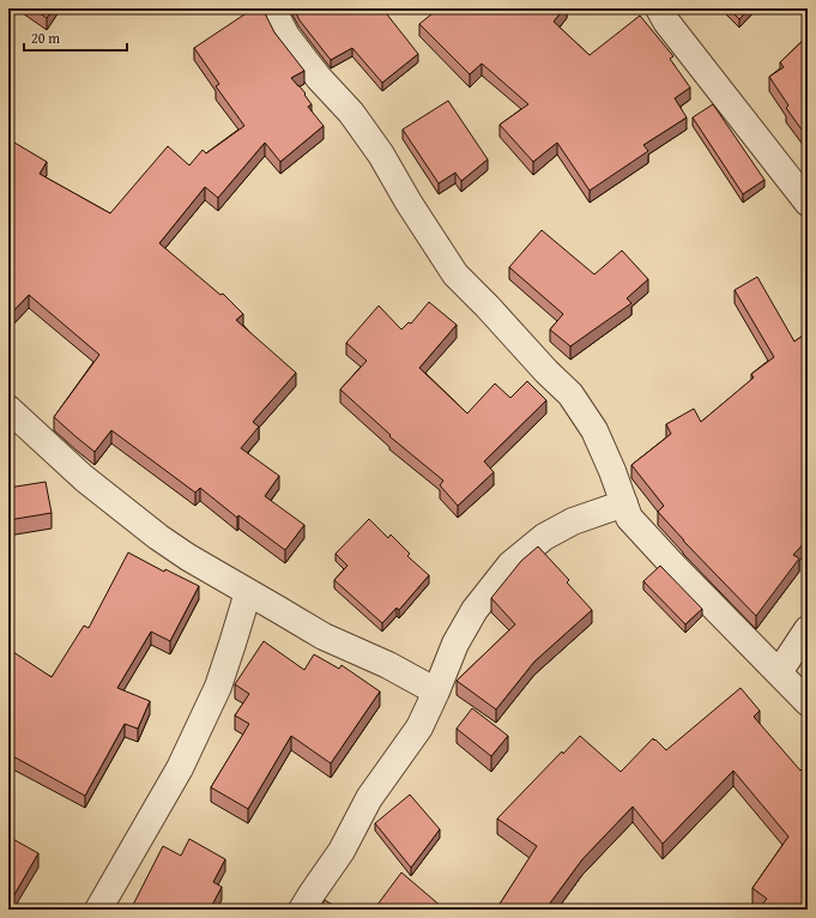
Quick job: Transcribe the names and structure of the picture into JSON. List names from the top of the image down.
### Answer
{
  "scale_bar": "20 m"
}
